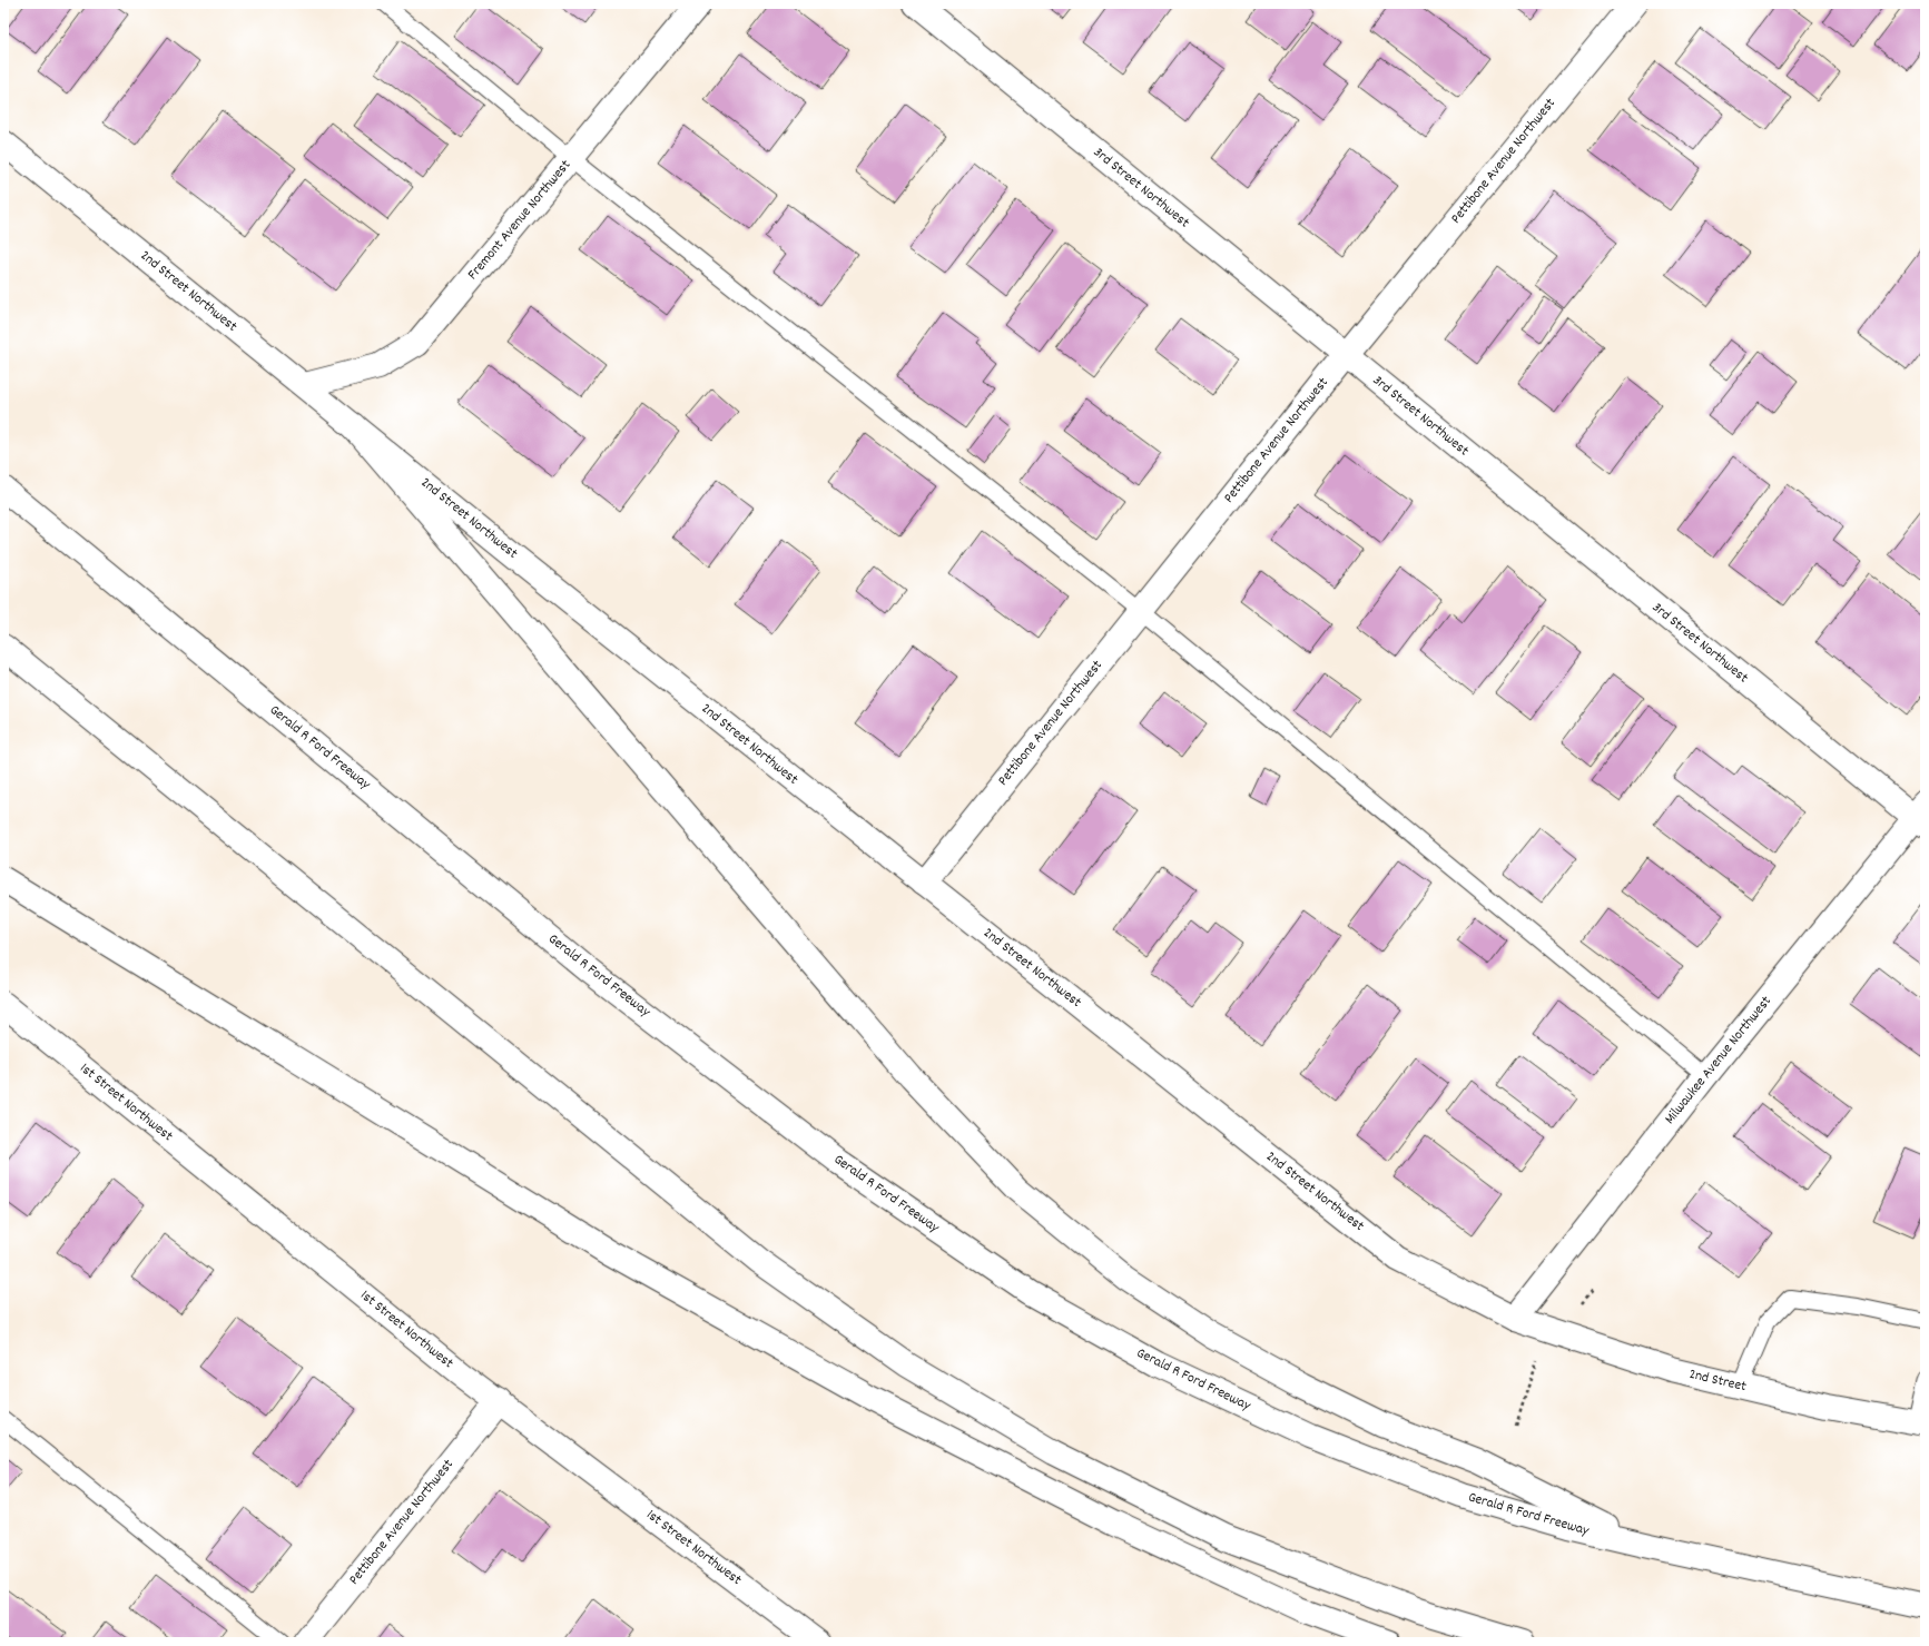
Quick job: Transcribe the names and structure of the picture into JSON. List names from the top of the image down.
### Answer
{
  "streets": {
    "main road": [
      "Pettibone Avenue Northwest",
      "3rd Street Northwest",
      "Fremont Avenue Northwest",
      "2nd Street Northwest",
      "Gerald R Ford Freeway",
      "Milwaukee Avenue Northwest",
      "1st Street Northwest",
      "2nd Street"
    ]
  },
  "crossings": [
    ["Pettibone Avenue Northwest", "3rd Street Northwest"],
    ["Pettibone Avenue Northwest", "2nd Street Northwest"],
    ["Pettibone Avenue Northwest", "1st Street Northwest"],
    ["3rd Street Northwest", "Milwaukee Avenue Northwest"],
    ["Fremont Avenue Northwest", "2nd Street Northwest"],
    ["2nd Street Northwest", "Milwaukee Avenue Northwest"],
    ["2nd Street Northwest", "2nd Street"],
    ["Milwaukee Avenue Northwest", "2nd Street"]
  ]
}
